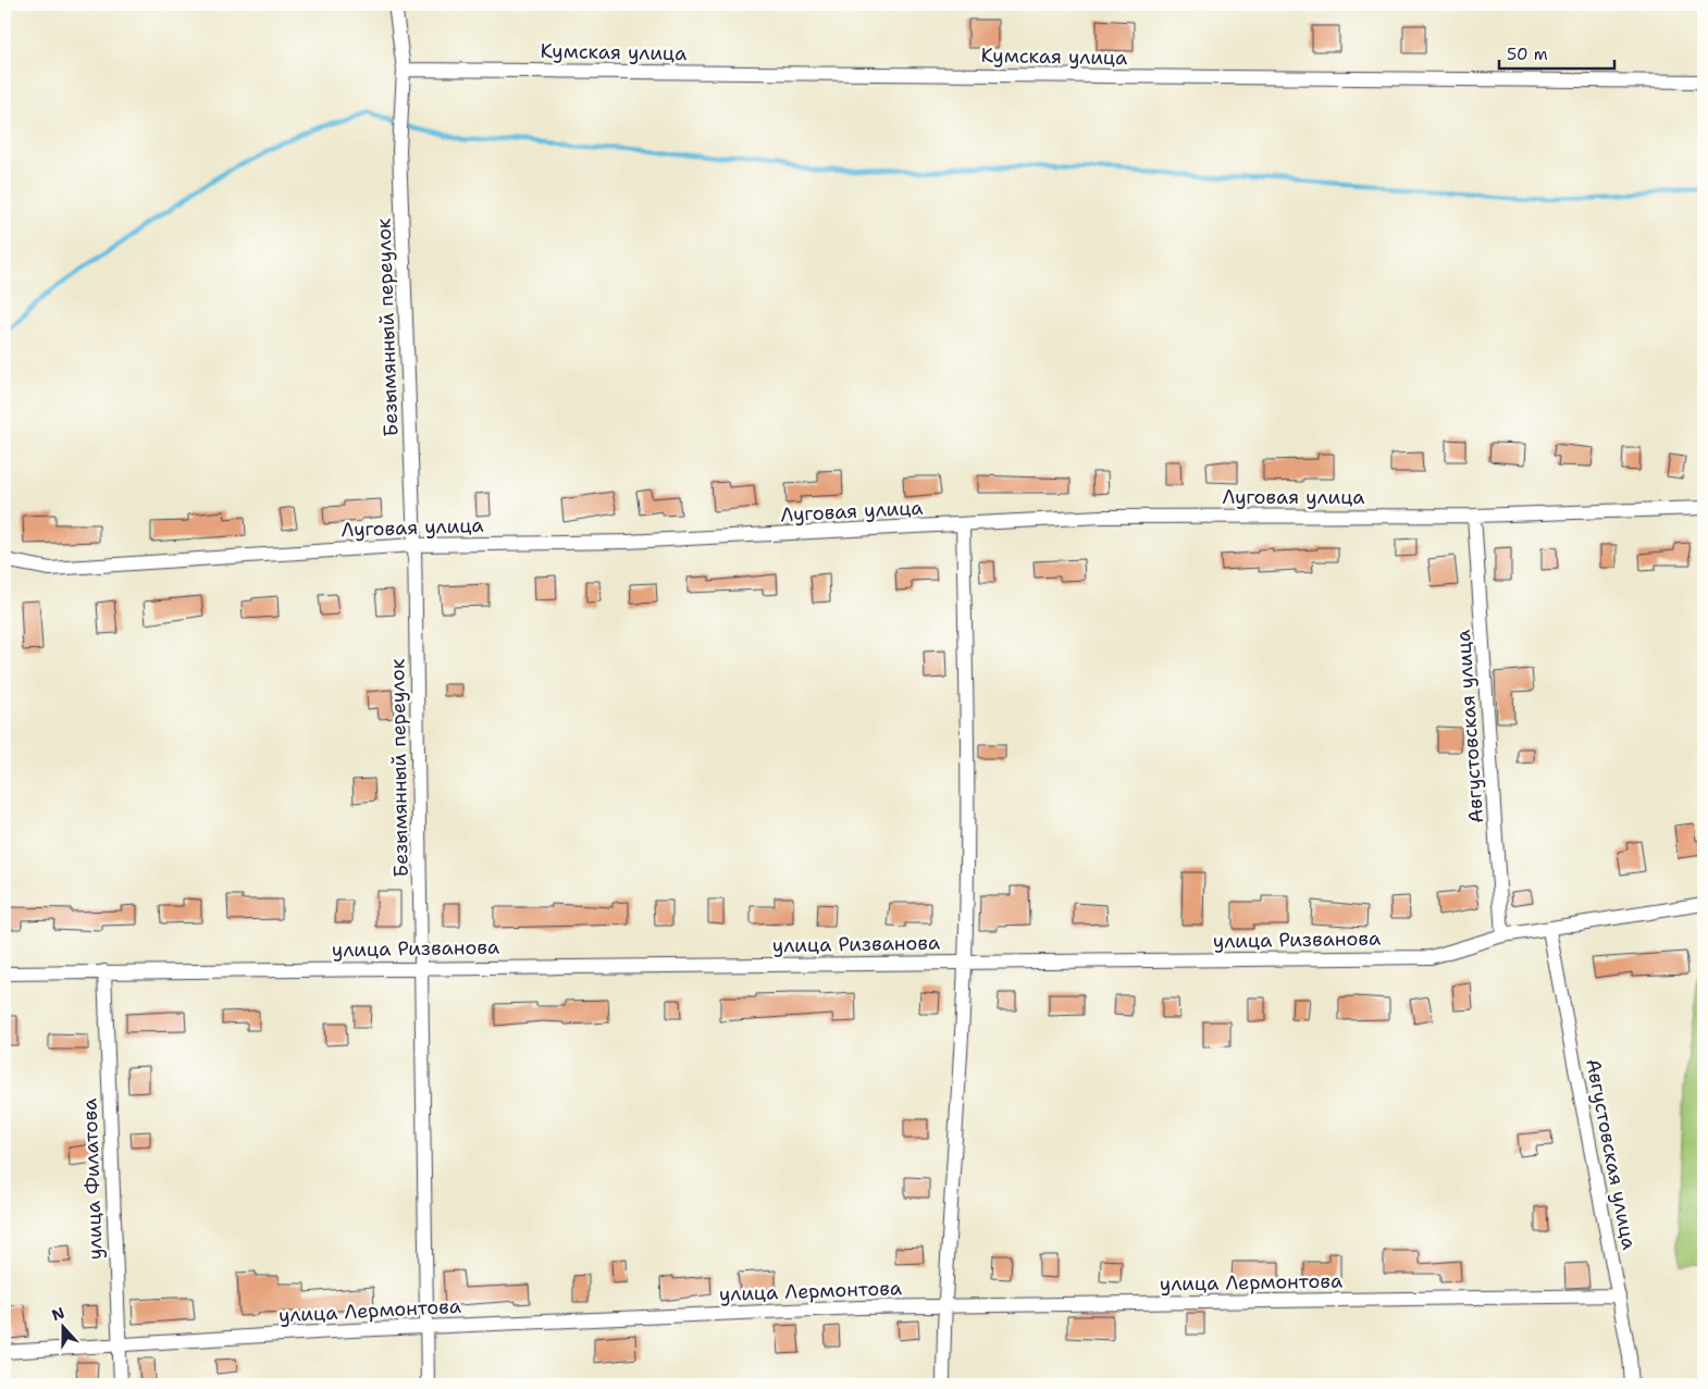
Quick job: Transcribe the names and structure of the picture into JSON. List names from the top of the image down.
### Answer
{
  "streets": {
    "street": [
      "Кумская улица",
      "Безымянный переулок",
      "Луговая улица",
      "Августовская улица",
      "улица Ризванова",
      "улица Филатова",
      "улица Лермонтова"
    ]
  },
  "crossings": [
    ["Кумская улица", "Безымянный переулок"],
    ["Безымянный переулок", "Луговая улица"],
    ["Безымянный переулок", "улица Ризванова"],
    ["Безымянный переулок", "улица Лермонтова"],
    ["Луговая улица", "Августовская улица"],
    ["Августовская улица", "улица Ризванова"],
    ["Августовская улица", "улица Лермонтова"],
    ["улица Ризванова", "улица Филатова"],
    ["улица Филатова", "улица Лермонтова"]
  ],
  "scale_bar": "50 m",
  "north": "top"
}
